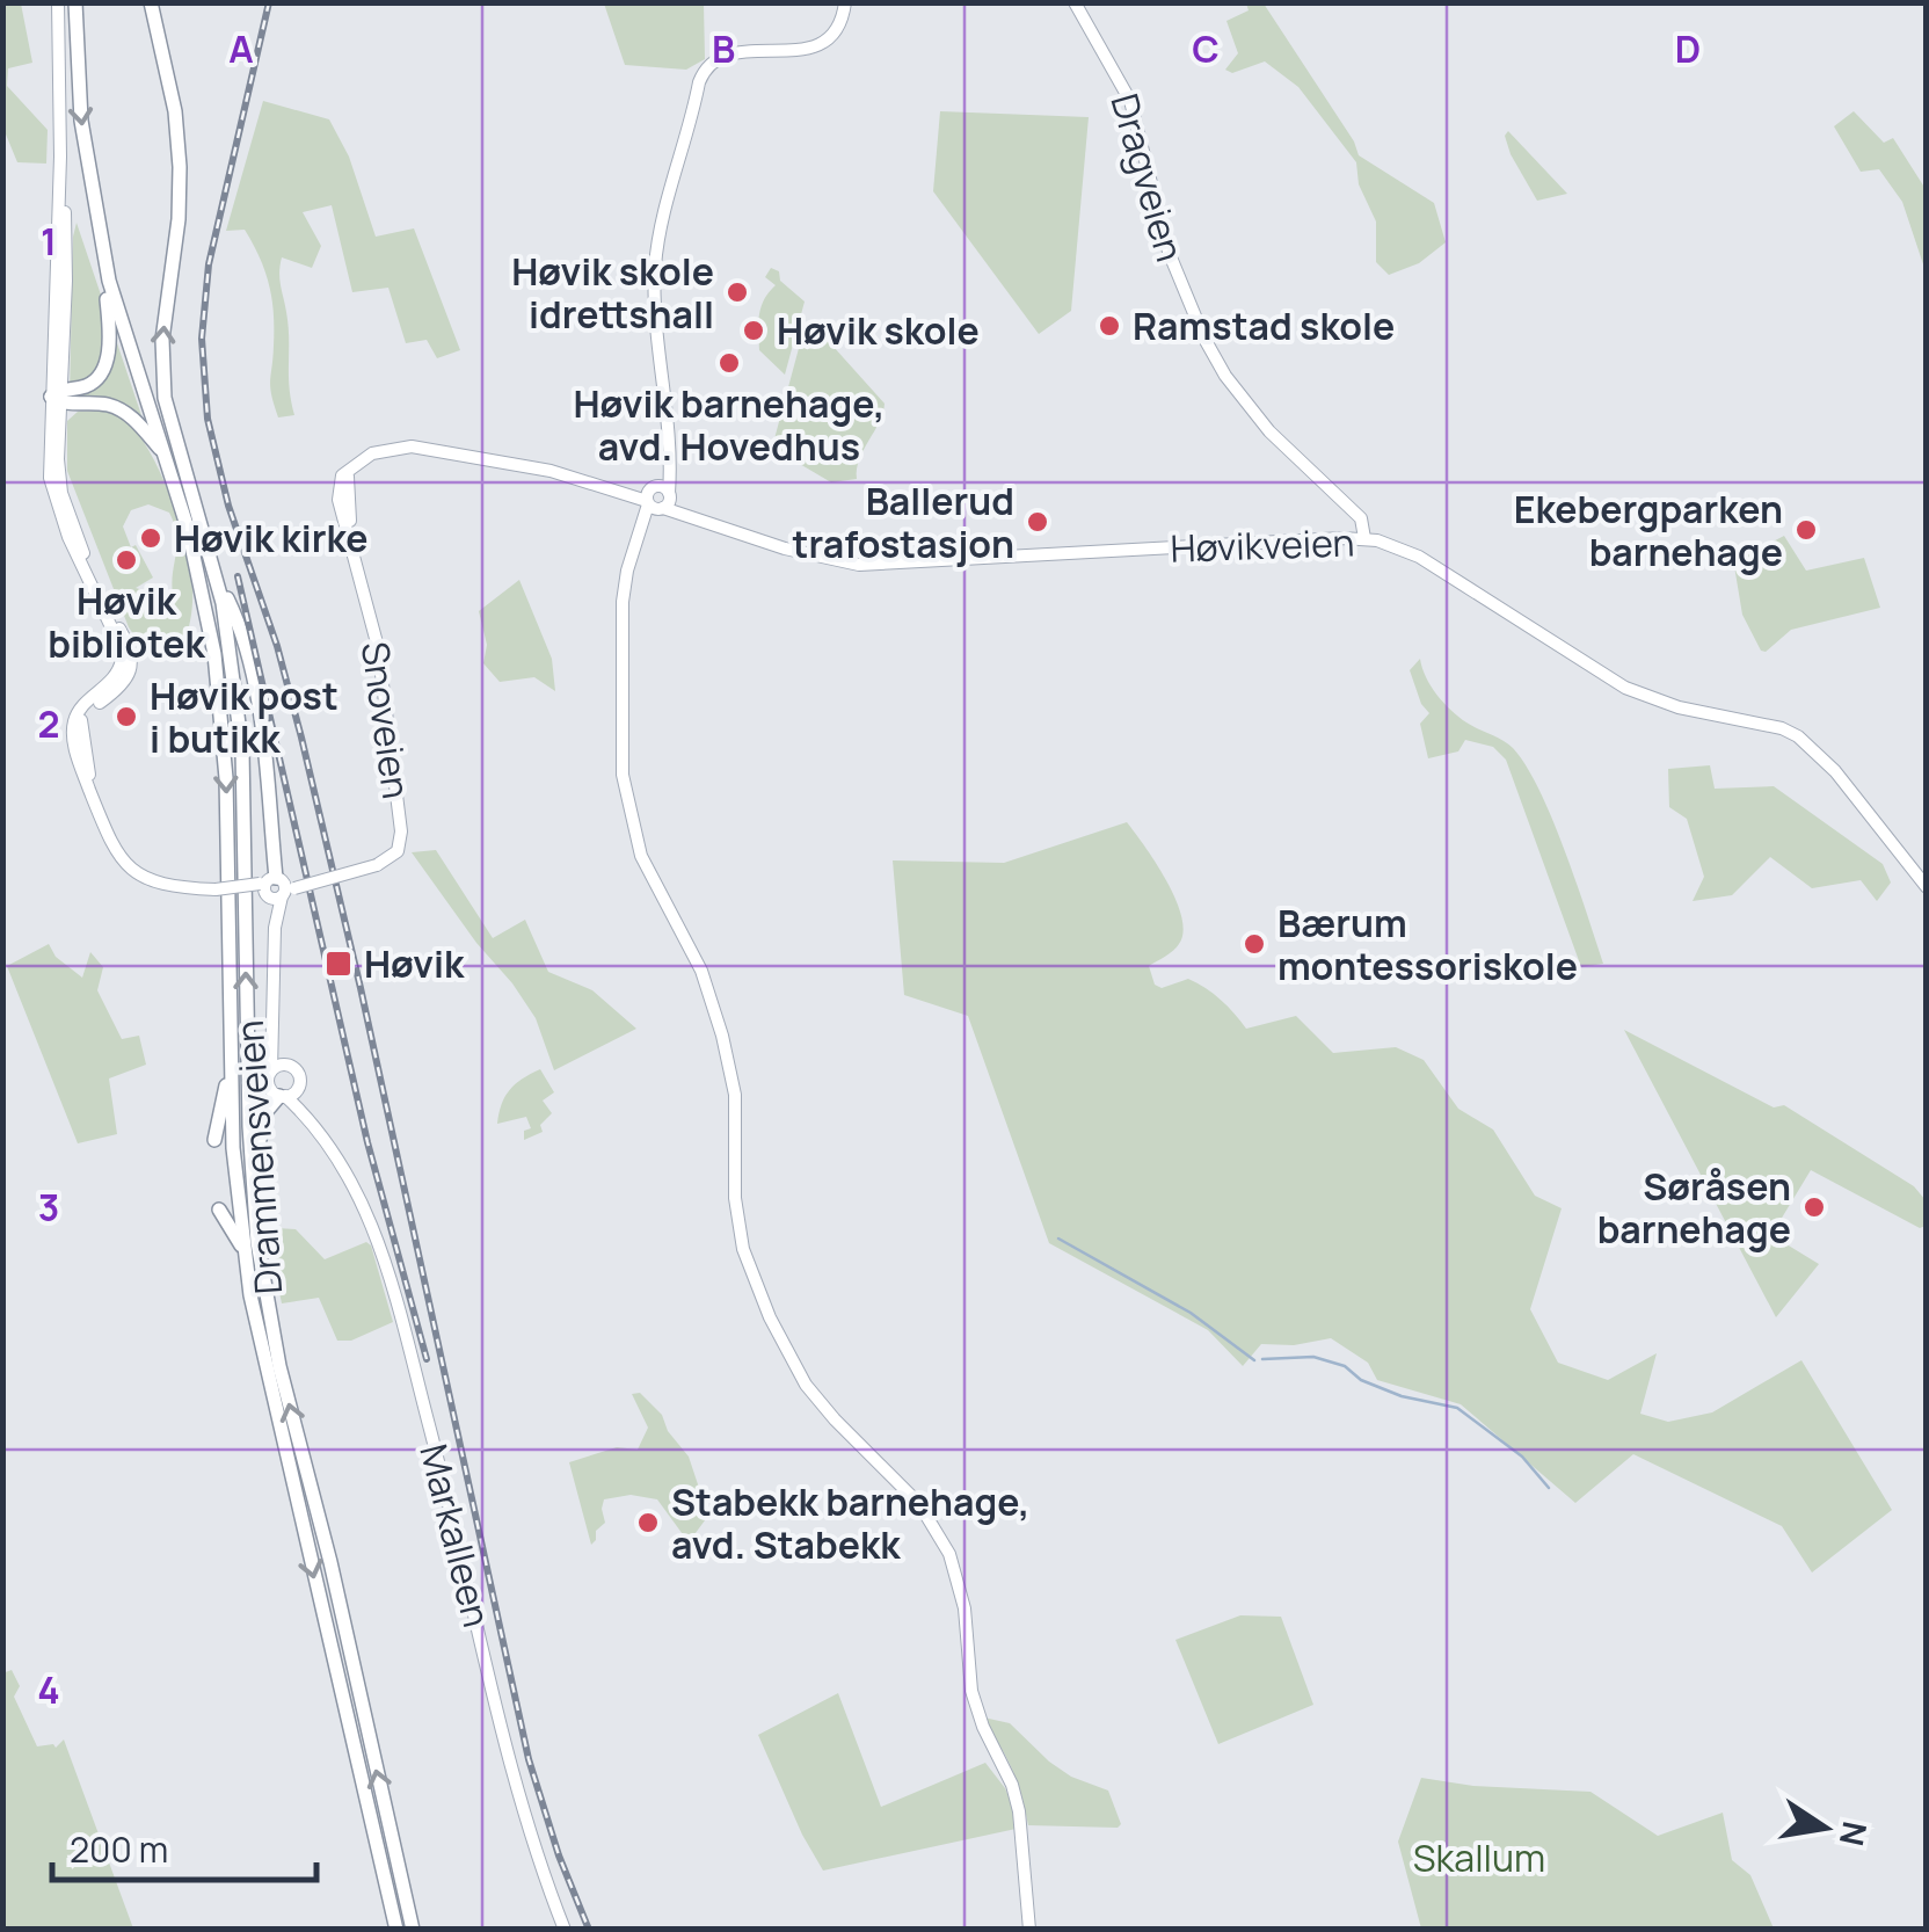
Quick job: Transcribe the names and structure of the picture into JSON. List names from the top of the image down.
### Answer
{
  "streets": {
    "highway": ["Drammensveien"],
    "main road": [
      "Dragveien",
      "Høvikveien",
      "Snoveien",
      "Markalleen"
    ]
  },
  "crossings": [
    ["Dragveien", "Høvikveien"],
    ["Høvikveien", "Snoveien"],
    ["Snoveien", "Drammensveien"],
    ["Drammensveien", "Markalleen"]
  ],
  "parks": ["Skallum"],
  "places": {
    "other": [
      "Høvik skole idrettshall",
      "Ramstad skole",
      "Høvik skole",
      "Høvik barnehage, avd. Hovedhus",
      "Ballerud trafostasjon",
      "Ekebergparken barnehage",
      "Høvik kirke",
      "Høvik bibliotek",
      "Høvik post i butikk",
      "Bærum montessoriskole",
      "Søråsen barnehage",
      "Stabekk barnehage, avd. Stabekk"
    ],
    "transit": ["Høvik"]
  },
  "scale_bar": "200 m",
  "north": "right",
  "grid": {
    "columns": [
      "A",
      "B",
      "C",
      "D"
    ],
    "rows": [
      "1",
      "2",
      "3",
      "4"
    ]
  }
}
